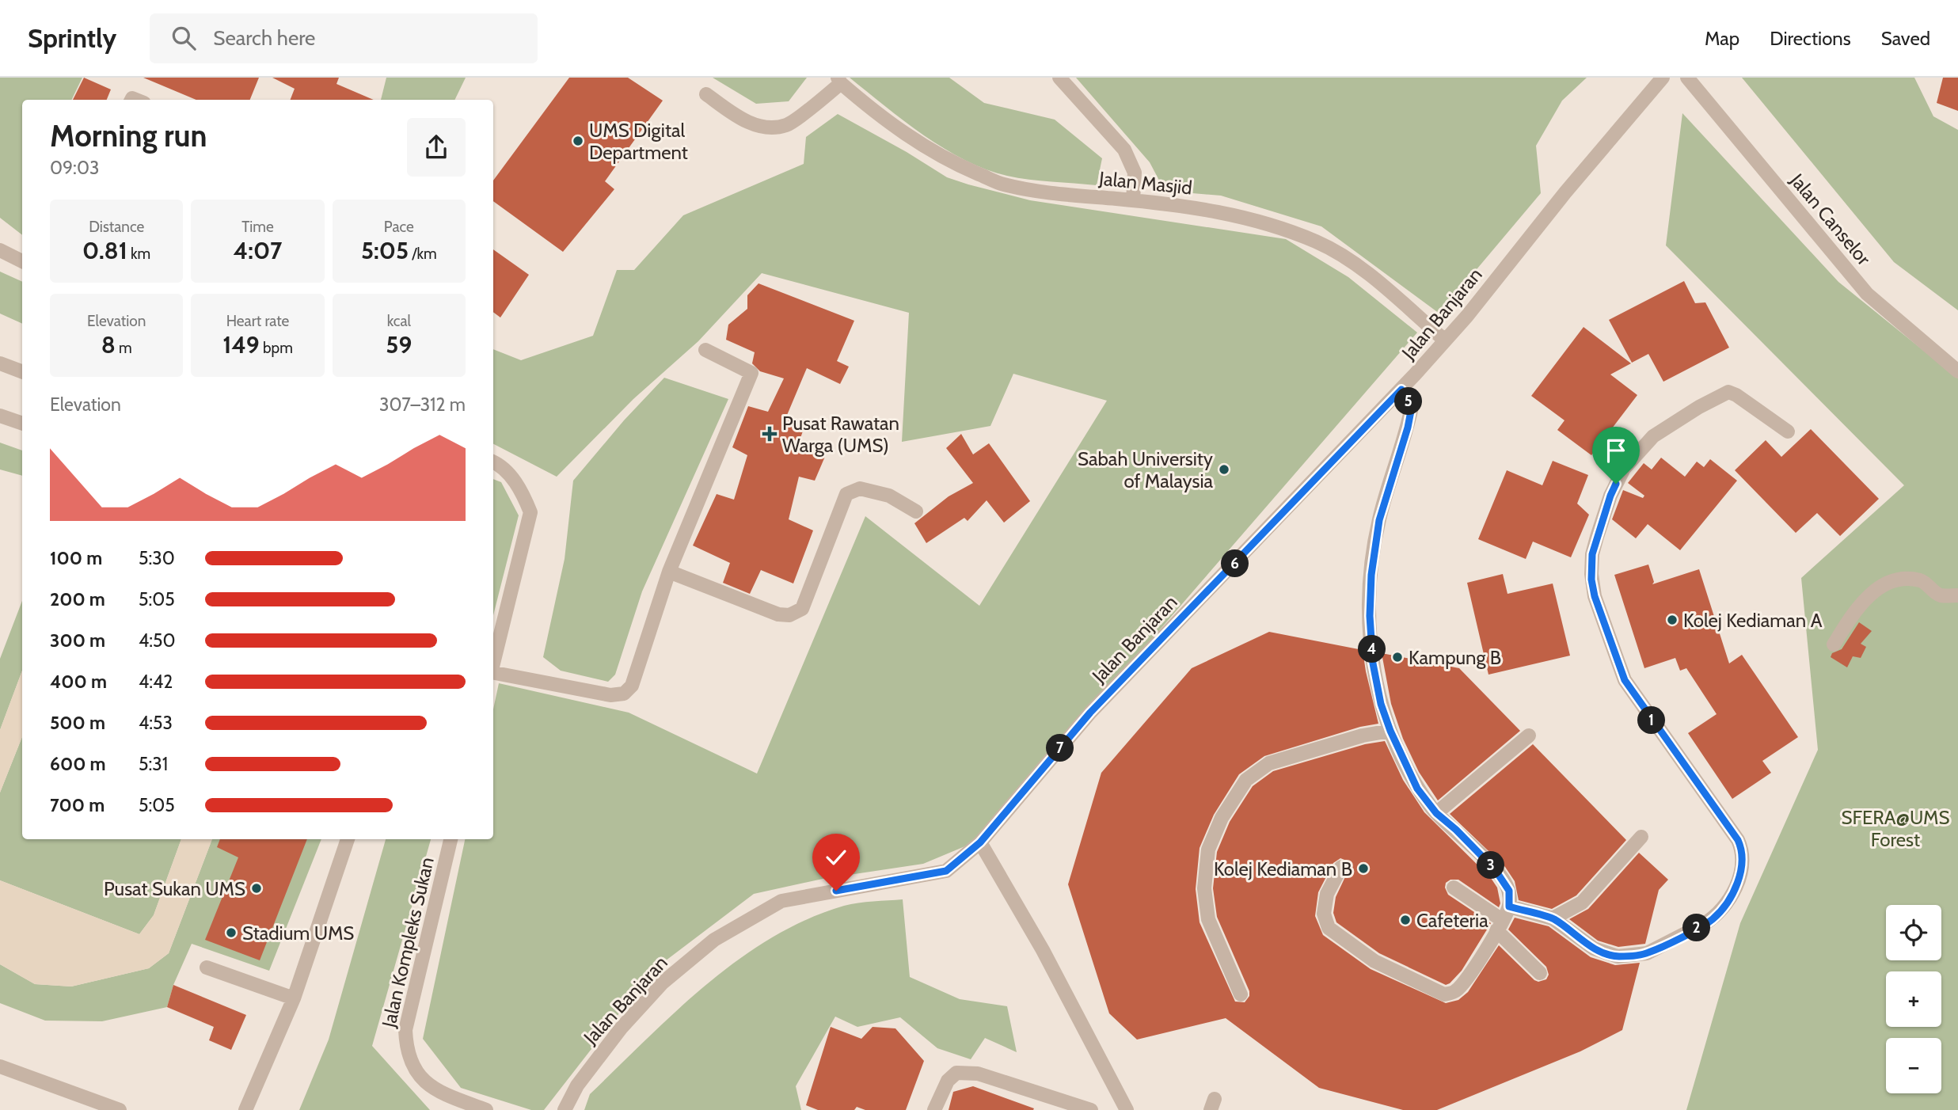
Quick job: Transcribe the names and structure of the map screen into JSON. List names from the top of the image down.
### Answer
{
  "streets": {
    "street": [
      "Jalan Masjid",
      "Jalan Canselor",
      "Jalan Banjaran",
      "Jalan Kompleks Sukan"
    ]
  },
  "crossings": [
    ["Jalan Masjid", "Jalan Banjaran"]
  ],
  "parks": ["SFERA@UMS Forest"],
  "places": {
    "other": [
      "UMS Digital Department",
      "Sabah University of Malaysia",
      "Kolej Kediaman A",
      "Kampung B",
      "Kolej Kediaman B",
      "Pusat Sukan UMS",
      "Cafeteria",
      "Stadium UMS"
    ],
    "health": ["Pusat Rawatan Warga (UMS)"]
  },
  "page": {
    "header": "Sprintly",
    "search": "Search here",
    "nav": ["Map", "Directions", "Saved"],
    "heading": ["Morning run", "09:03"],
    "stats": [
      ["Distance", "0.81 km"],
      ["Time", "4:07"],
      ["Pace", "5:05 /km"],
      ["Elevation", "8 m"],
      ["Heart rate", "149 bpm"],
      ["kcal", "59"]
    ],
    "chart": ["Elevation", "307–312 m"],
    "pins": [
      "5",
      "6",
      "4",
      "1",
      "7",
      "3",
      "2"
    ],
    "list": [
      {
        "name": "100 m",
        "note": "5:30"
      },
      {
        "name": "200 m",
        "note": "5:05"
      },
      {
        "name": "300 m",
        "note": "4:50"
      },
      {
        "name": "400 m",
        "note": "4:42"
      },
      {
        "name": "500 m",
        "note": "4:53"
      },
      {
        "name": "600 m",
        "note": "5:31"
      },
      {
        "name": "700 m",
        "note": "5:05"
      }
    ],
    "map_buttons": ["+", "−"]
  }
}
